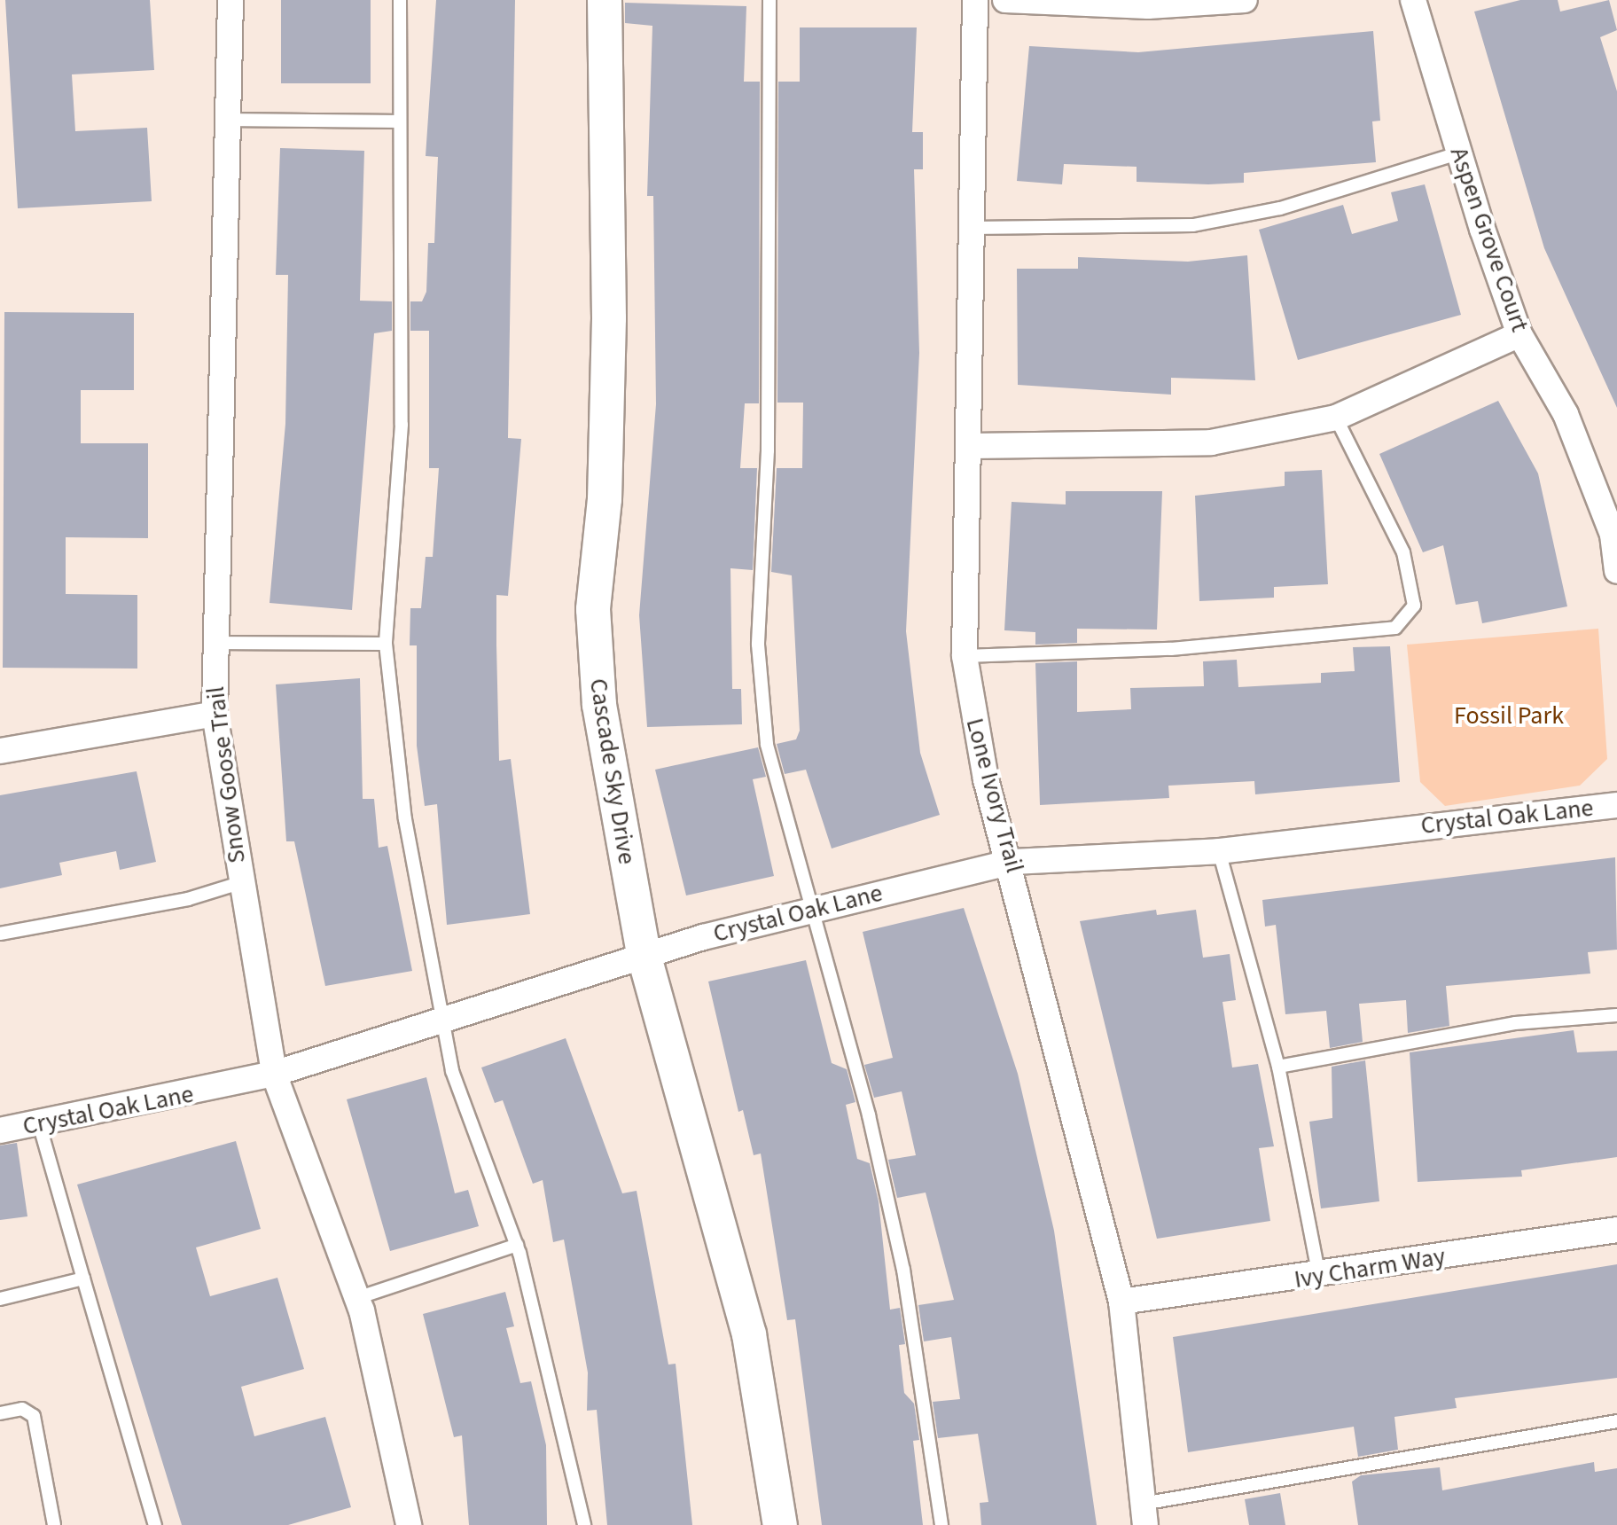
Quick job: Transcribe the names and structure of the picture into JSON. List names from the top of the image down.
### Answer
{
  "streets": {
    "street": [
      "Aspen Grove Court",
      "Cascade Sky Drive",
      "Snow Goose Trail",
      "Lone Ivory Trail",
      "Crystal Oak Lane",
      "Ivy Charm Way"
    ]
  },
  "crossings": [
    ["Cascade Sky Drive", "Crystal Oak Lane"],
    ["Snow Goose Trail", "Crystal Oak Lane"],
    ["Lone Ivory Trail", "Crystal Oak Lane"],
    ["Lone Ivory Trail", "Ivy Charm Way"]
  ],
  "parks": ["Fossil Park"]
}
